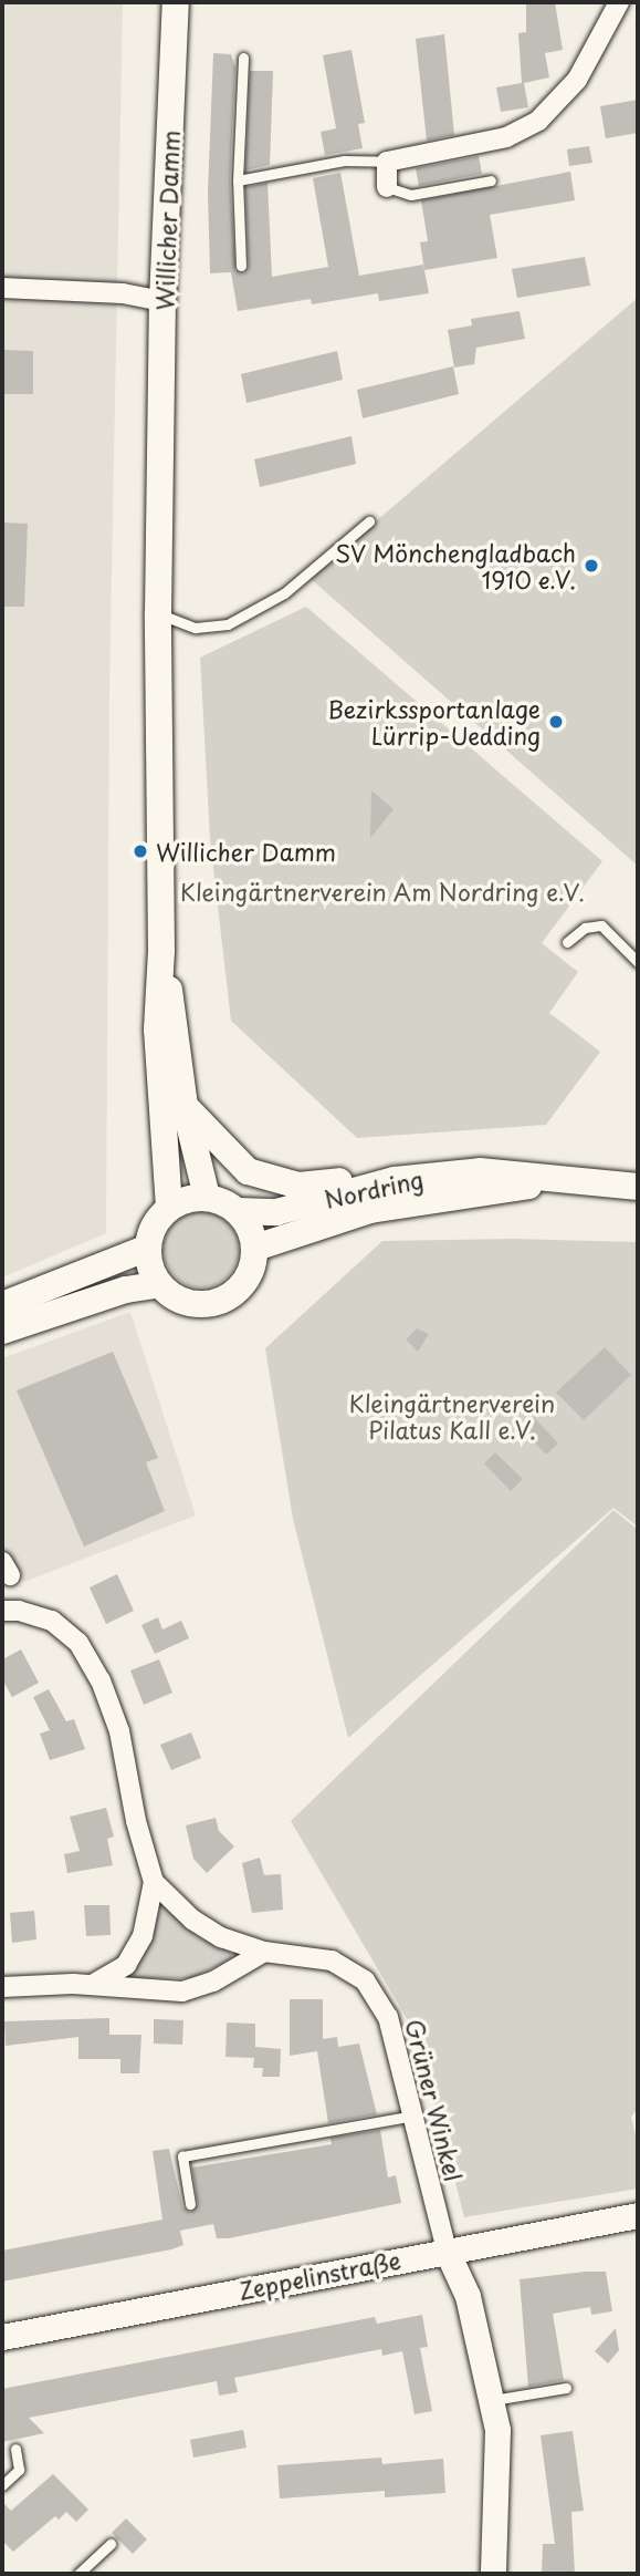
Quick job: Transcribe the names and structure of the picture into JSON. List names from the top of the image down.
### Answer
{
  "streets": {
    "main road": ["Willicher Damm", "Nordring"],
    "street": ["Grüner Winkel", "Zeppelinstraße"]
  },
  "crossings": [
    ["Willicher Damm", "Nordring"],
    ["Grüner Winkel", "Zeppelinstraße"]
  ],
  "parks": ["Kleingärtnerverein Am Nordring e.V.", "Kleingärtnerverein Pilatus Kall e.V."],
  "places": ["SV Mönchengladbach 1910 e.V.", "Bezirkssportanlage Lürrip-Uedding", "Willicher Damm"]
}
